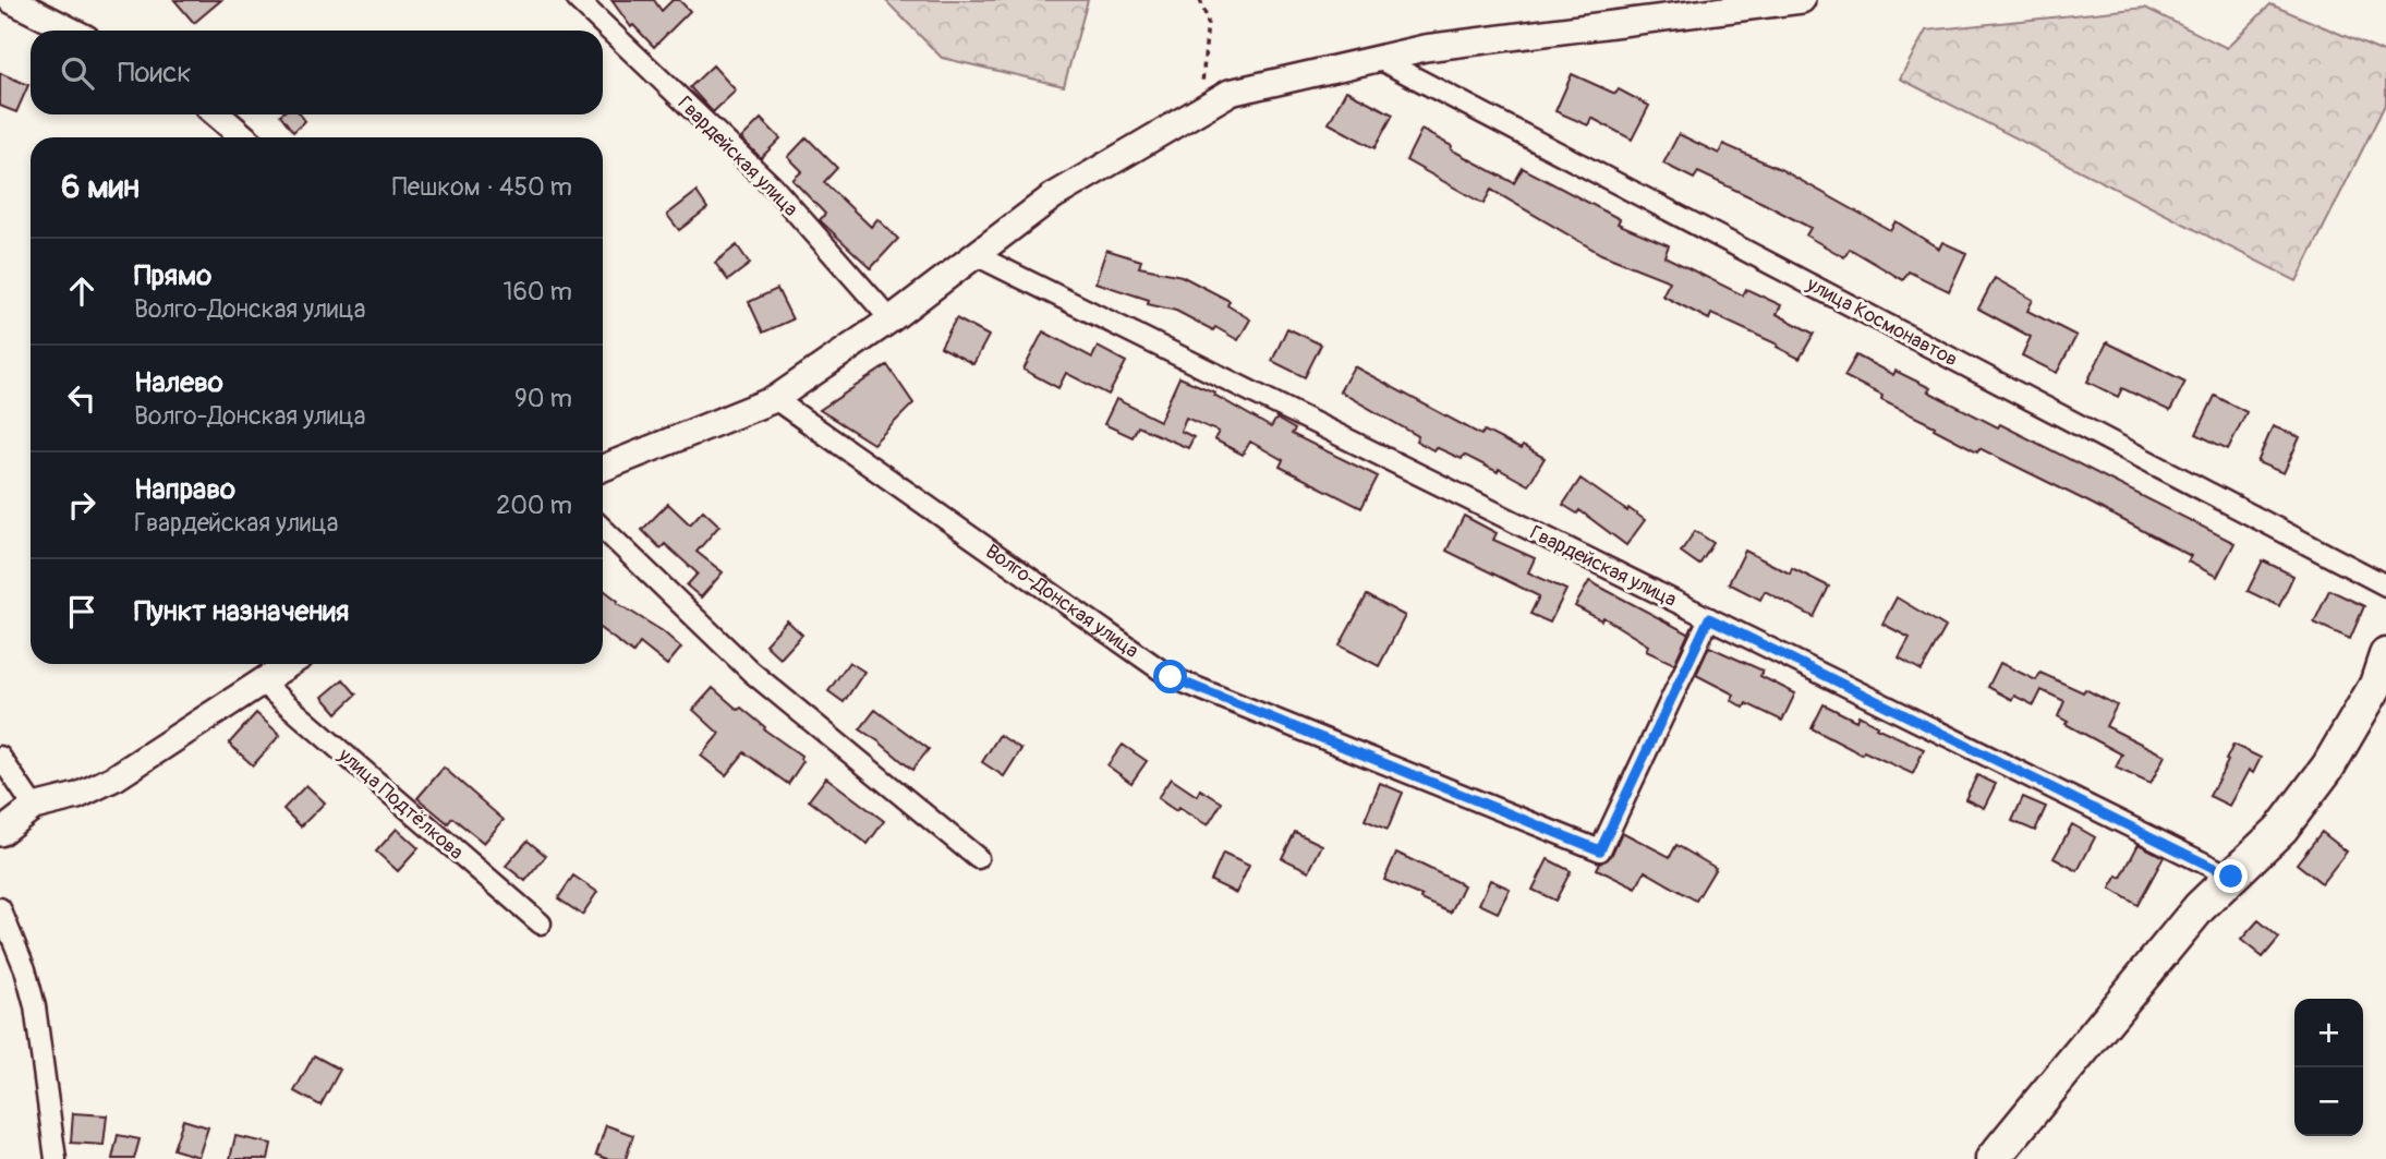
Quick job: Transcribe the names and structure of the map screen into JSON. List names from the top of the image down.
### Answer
{
  "streets": {
    "street": [
      "Гвардейская улица",
      "улица Космонавтов",
      "Волго-Донская улица",
      "улица Подтёлкова"
    ]
  },
  "crossings": [
    ["Гвардейская улица", "Волго-Донская улица"]
  ],
  "page": {
    "search": "Поиск",
    "heading": ["6 мин", "Пешком · 450 m"],
    "list": [
      ["Прямо", "Волго-Донская улица", "160 m"],
      ["Налево", "Волго-Донская улица", "90 m"],
      ["Направо", "Гвардейская улица", "200 m"],
      "Пункт назначения"
    ],
    "map_buttons": ["+", "−"]
  }
}
